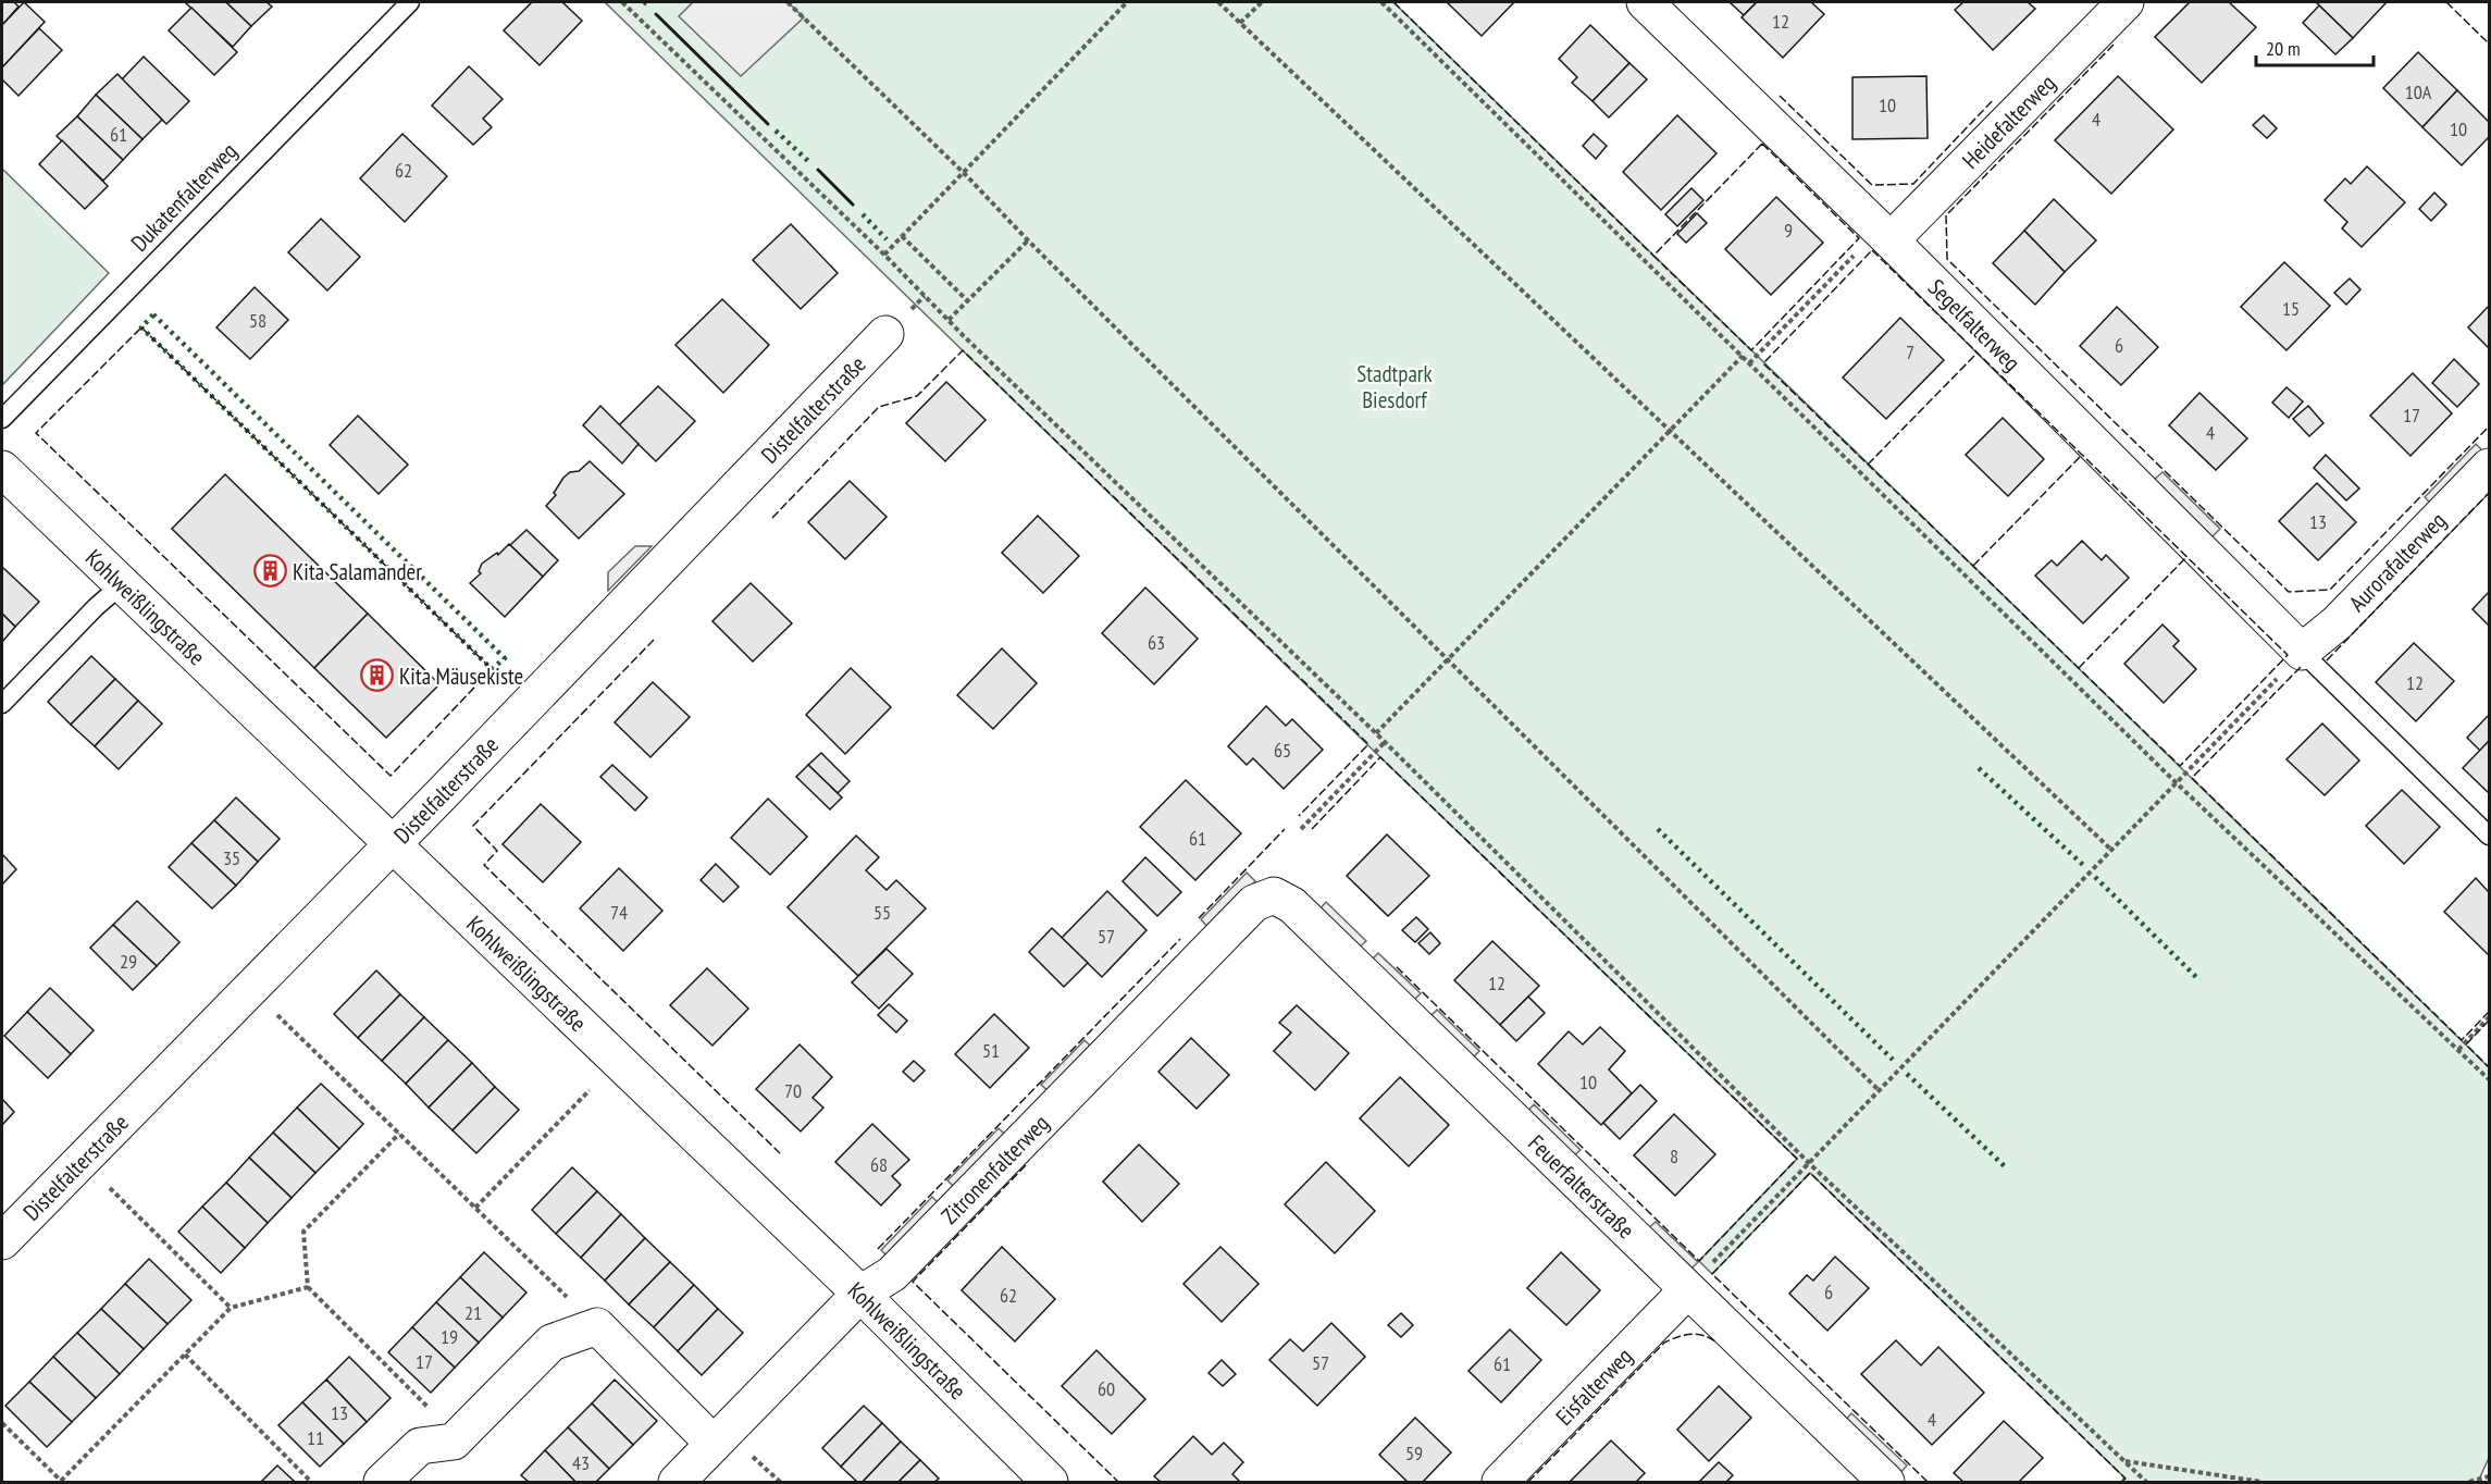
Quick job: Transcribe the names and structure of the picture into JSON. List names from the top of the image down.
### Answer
{
  "streets": {
    "street": [
      "Heidefalterweg",
      "Segelfalterweg",
      "Distelfalterstraße",
      "Aurorafalterweg",
      "Kohlweißlingstraße",
      "Zitronenfalterweg",
      "Feuerfalterstraße",
      "Eisfalterweg"
    ],
    "lane": ["Dukatenfalterweg"]
  },
  "crossings": [
    ["Heidefalterweg", "Segelfalterweg"],
    ["Segelfalterweg", "Aurorafalterweg"],
    ["Distelfalterstraße", "Kohlweißlingstraße"],
    ["Kohlweißlingstraße", "Zitronenfalterweg"],
    ["Zitronenfalterweg", "Feuerfalterstraße"],
    ["Feuerfalterstraße", "Eisfalterweg"]
  ],
  "parks": ["Stadtpark Biesdorf"],
  "places": {
    "building": ["Kita Salamander", "Kita Mäusekiste"]
  },
  "house_numbers": [
    "12",
    "10A",
    "10",
    "4",
    "10",
    "61",
    "62",
    "9",
    "15",
    "58",
    "6",
    "7",
    "17",
    "4",
    "13",
    "63",
    "12",
    "65",
    "61",
    "35",
    "74",
    "55",
    "57",
    "29",
    "12",
    "51",
    "10",
    "70",
    "8",
    "68",
    "6",
    "62",
    "21",
    "19",
    "17",
    "57",
    "61",
    "60",
    "13",
    "4",
    "11",
    "59",
    "43"
  ],
  "scale_bar": "20 m"
}
